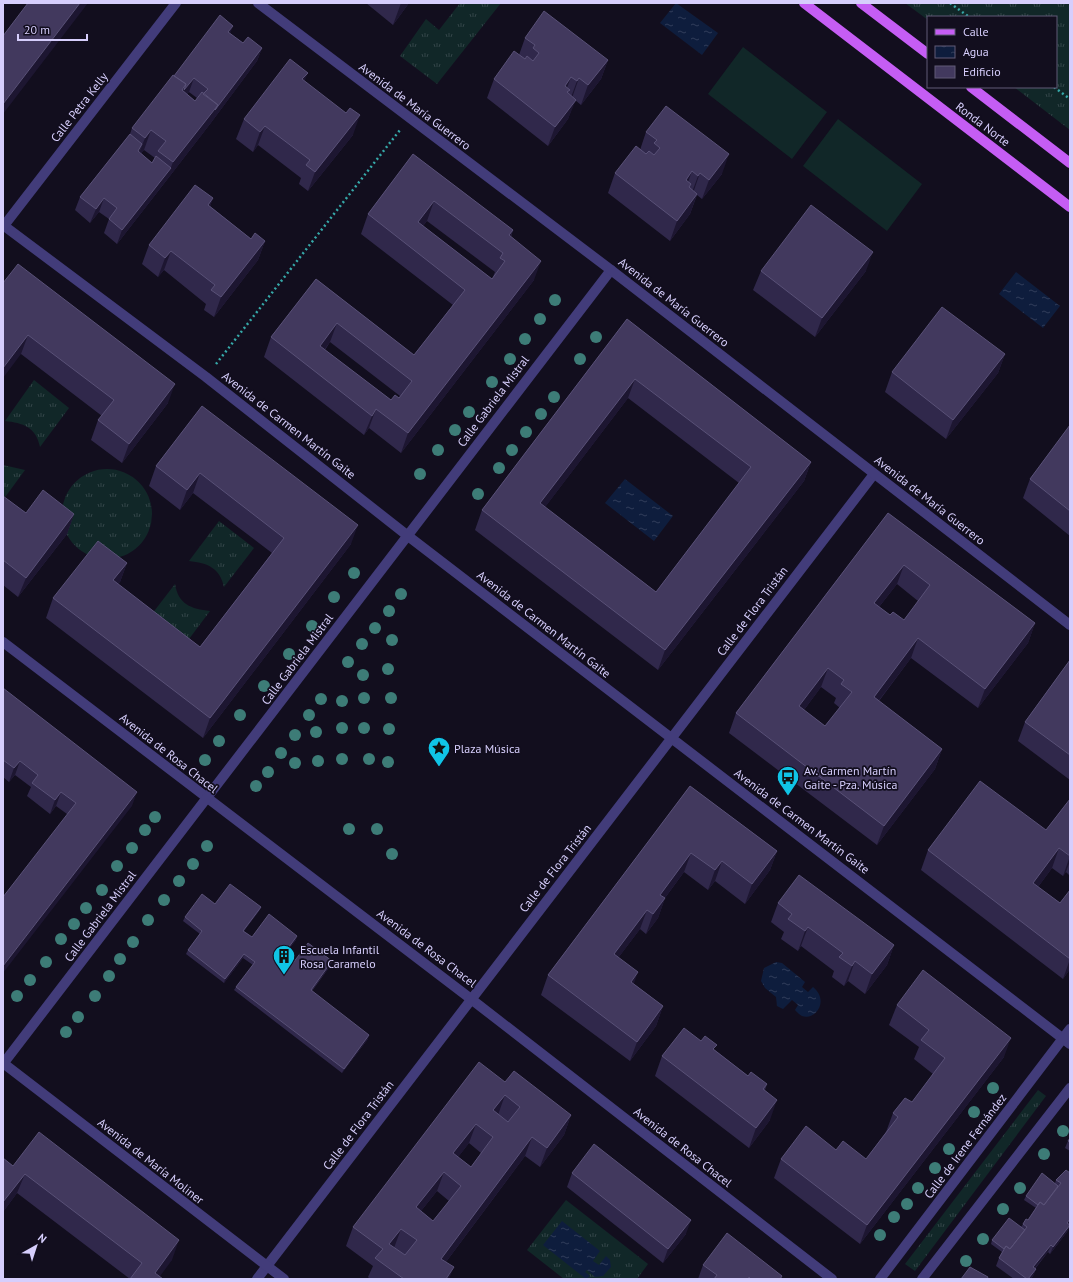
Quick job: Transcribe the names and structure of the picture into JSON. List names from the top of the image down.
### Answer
{
  "streets": {
    "main road": ["Ronda Norte"],
    "street": [
      "Avenida de María Guerrero",
      "Calle Petra Kelly",
      "Calle Gabriela Mistral",
      "Avenida de Carmen Martín Gaite",
      "Calle de Flora Tristán",
      "Avenida de Rosa Chacel",
      "Calle de Irene Fernández",
      "Avenida de María Moliner"
    ]
  },
  "crossings": [
    ["Avenida de María Guerrero", "Calle Gabriela Mistral"],
    ["Avenida de María Guerrero", "Calle de Flora Tristán"],
    ["Calle Petra Kelly", "Avenida de Carmen Martín Gaite"],
    ["Calle Gabriela Mistral", "Avenida de Carmen Martín Gaite"],
    ["Calle Gabriela Mistral", "Avenida de Rosa Chacel"],
    ["Calle Gabriela Mistral", "Avenida de María Moliner"],
    ["Avenida de Carmen Martín Gaite", "Calle de Flora Tristán"],
    ["Avenida de Carmen Martín Gaite", "Calle de Irene Fernández"],
    ["Calle de Flora Tristán", "Avenida de Rosa Chacel"],
    ["Calle de Flora Tristán", "Avenida de María Moliner"]
  ],
  "places": {
    "place": ["Plaza Música"],
    "bus stop": ["Av. Carmen Martín Gaite - Pza. Música"],
    "building": ["Escuela Infantil Rosa Caramelo"]
  },
  "legend": ["Calle", "Agua", "Edificio"],
  "scale_bar": "20 m",
  "north": "top right"
}
